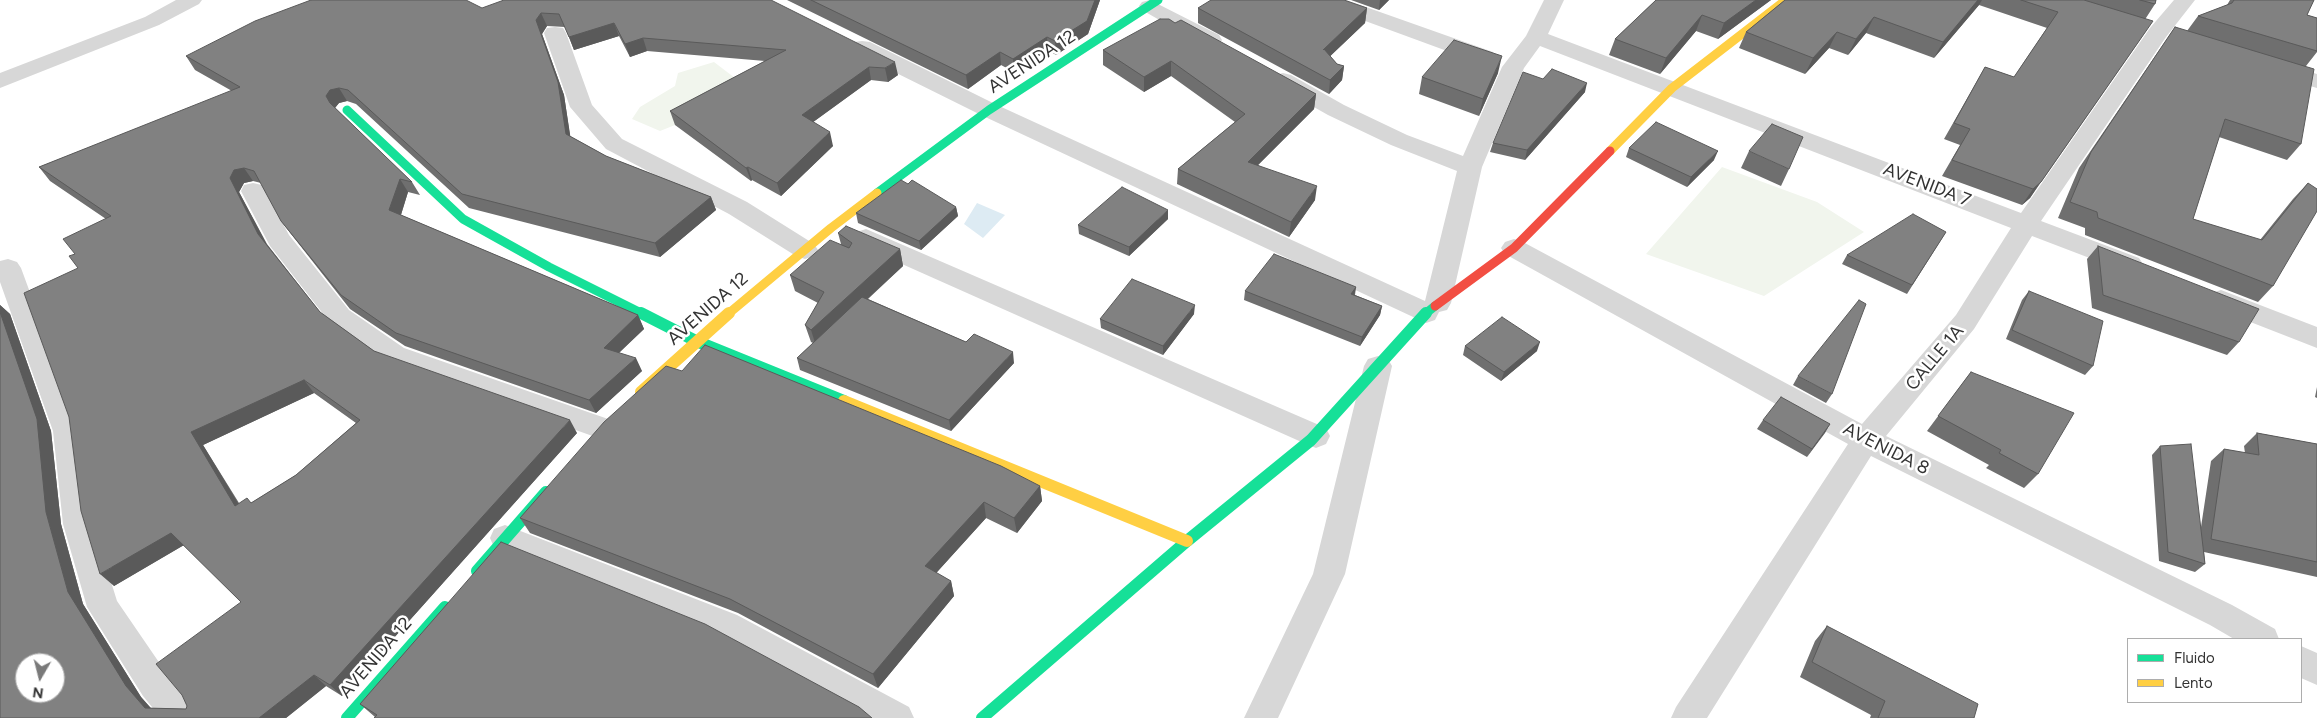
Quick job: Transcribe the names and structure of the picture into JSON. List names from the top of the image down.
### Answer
{
  "streets": {
    "street": [
      "AVENIDA 12",
      "AVENIDA 7",
      "CALLE 1A",
      "AVENIDA 8"
    ]
  },
  "crossings": [
    ["AVENIDA 7", "CALLE 1A"],
    ["CALLE 1A", "AVENIDA 8"]
  ],
  "legend": ["Fluido", "Lento"],
  "north": "bottom"
}
